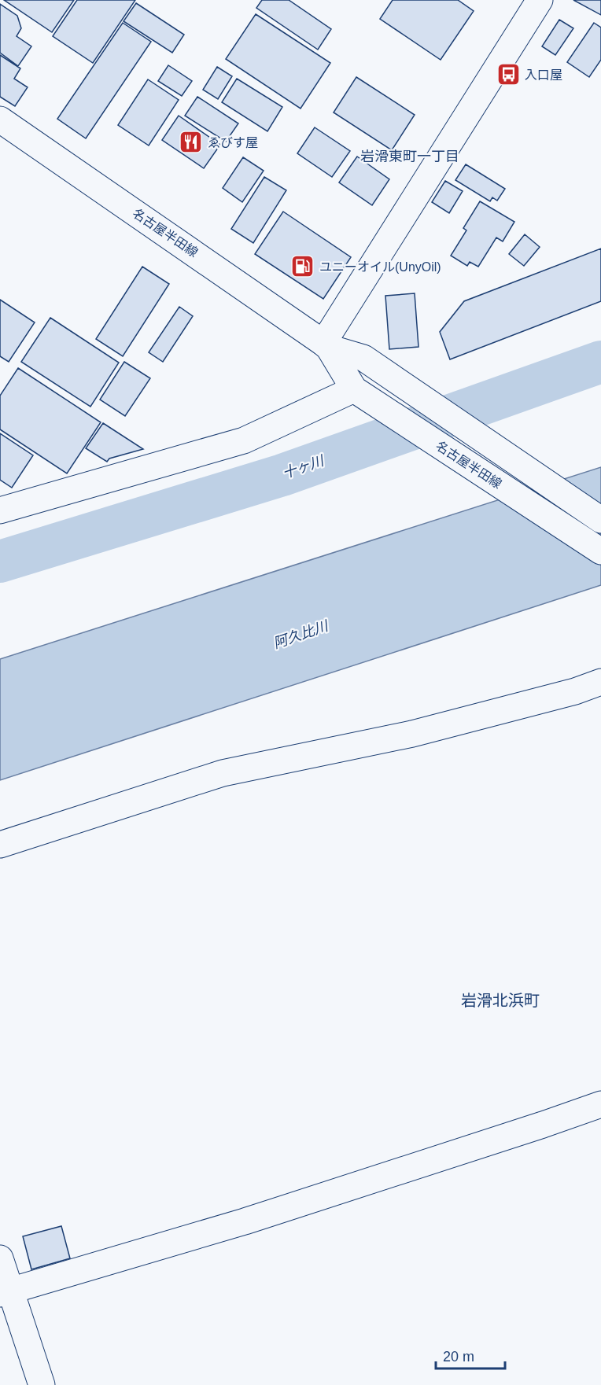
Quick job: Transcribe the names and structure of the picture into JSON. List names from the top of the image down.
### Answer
{
  "streets": {
    "street": ["名古屋半田線"]
  },
  "districts": ["岩滑東町一丁目", "岩滑北浜町"],
  "water": ["十ヶ川", "阿久比川"],
  "places": {
    "bus stop": ["入口屋"],
    "restaurant": ["ゑびす屋"],
    "fuel station": ["ユニーオイル(UnyOil)"]
  },
  "scale_bar": "20 m"
}
